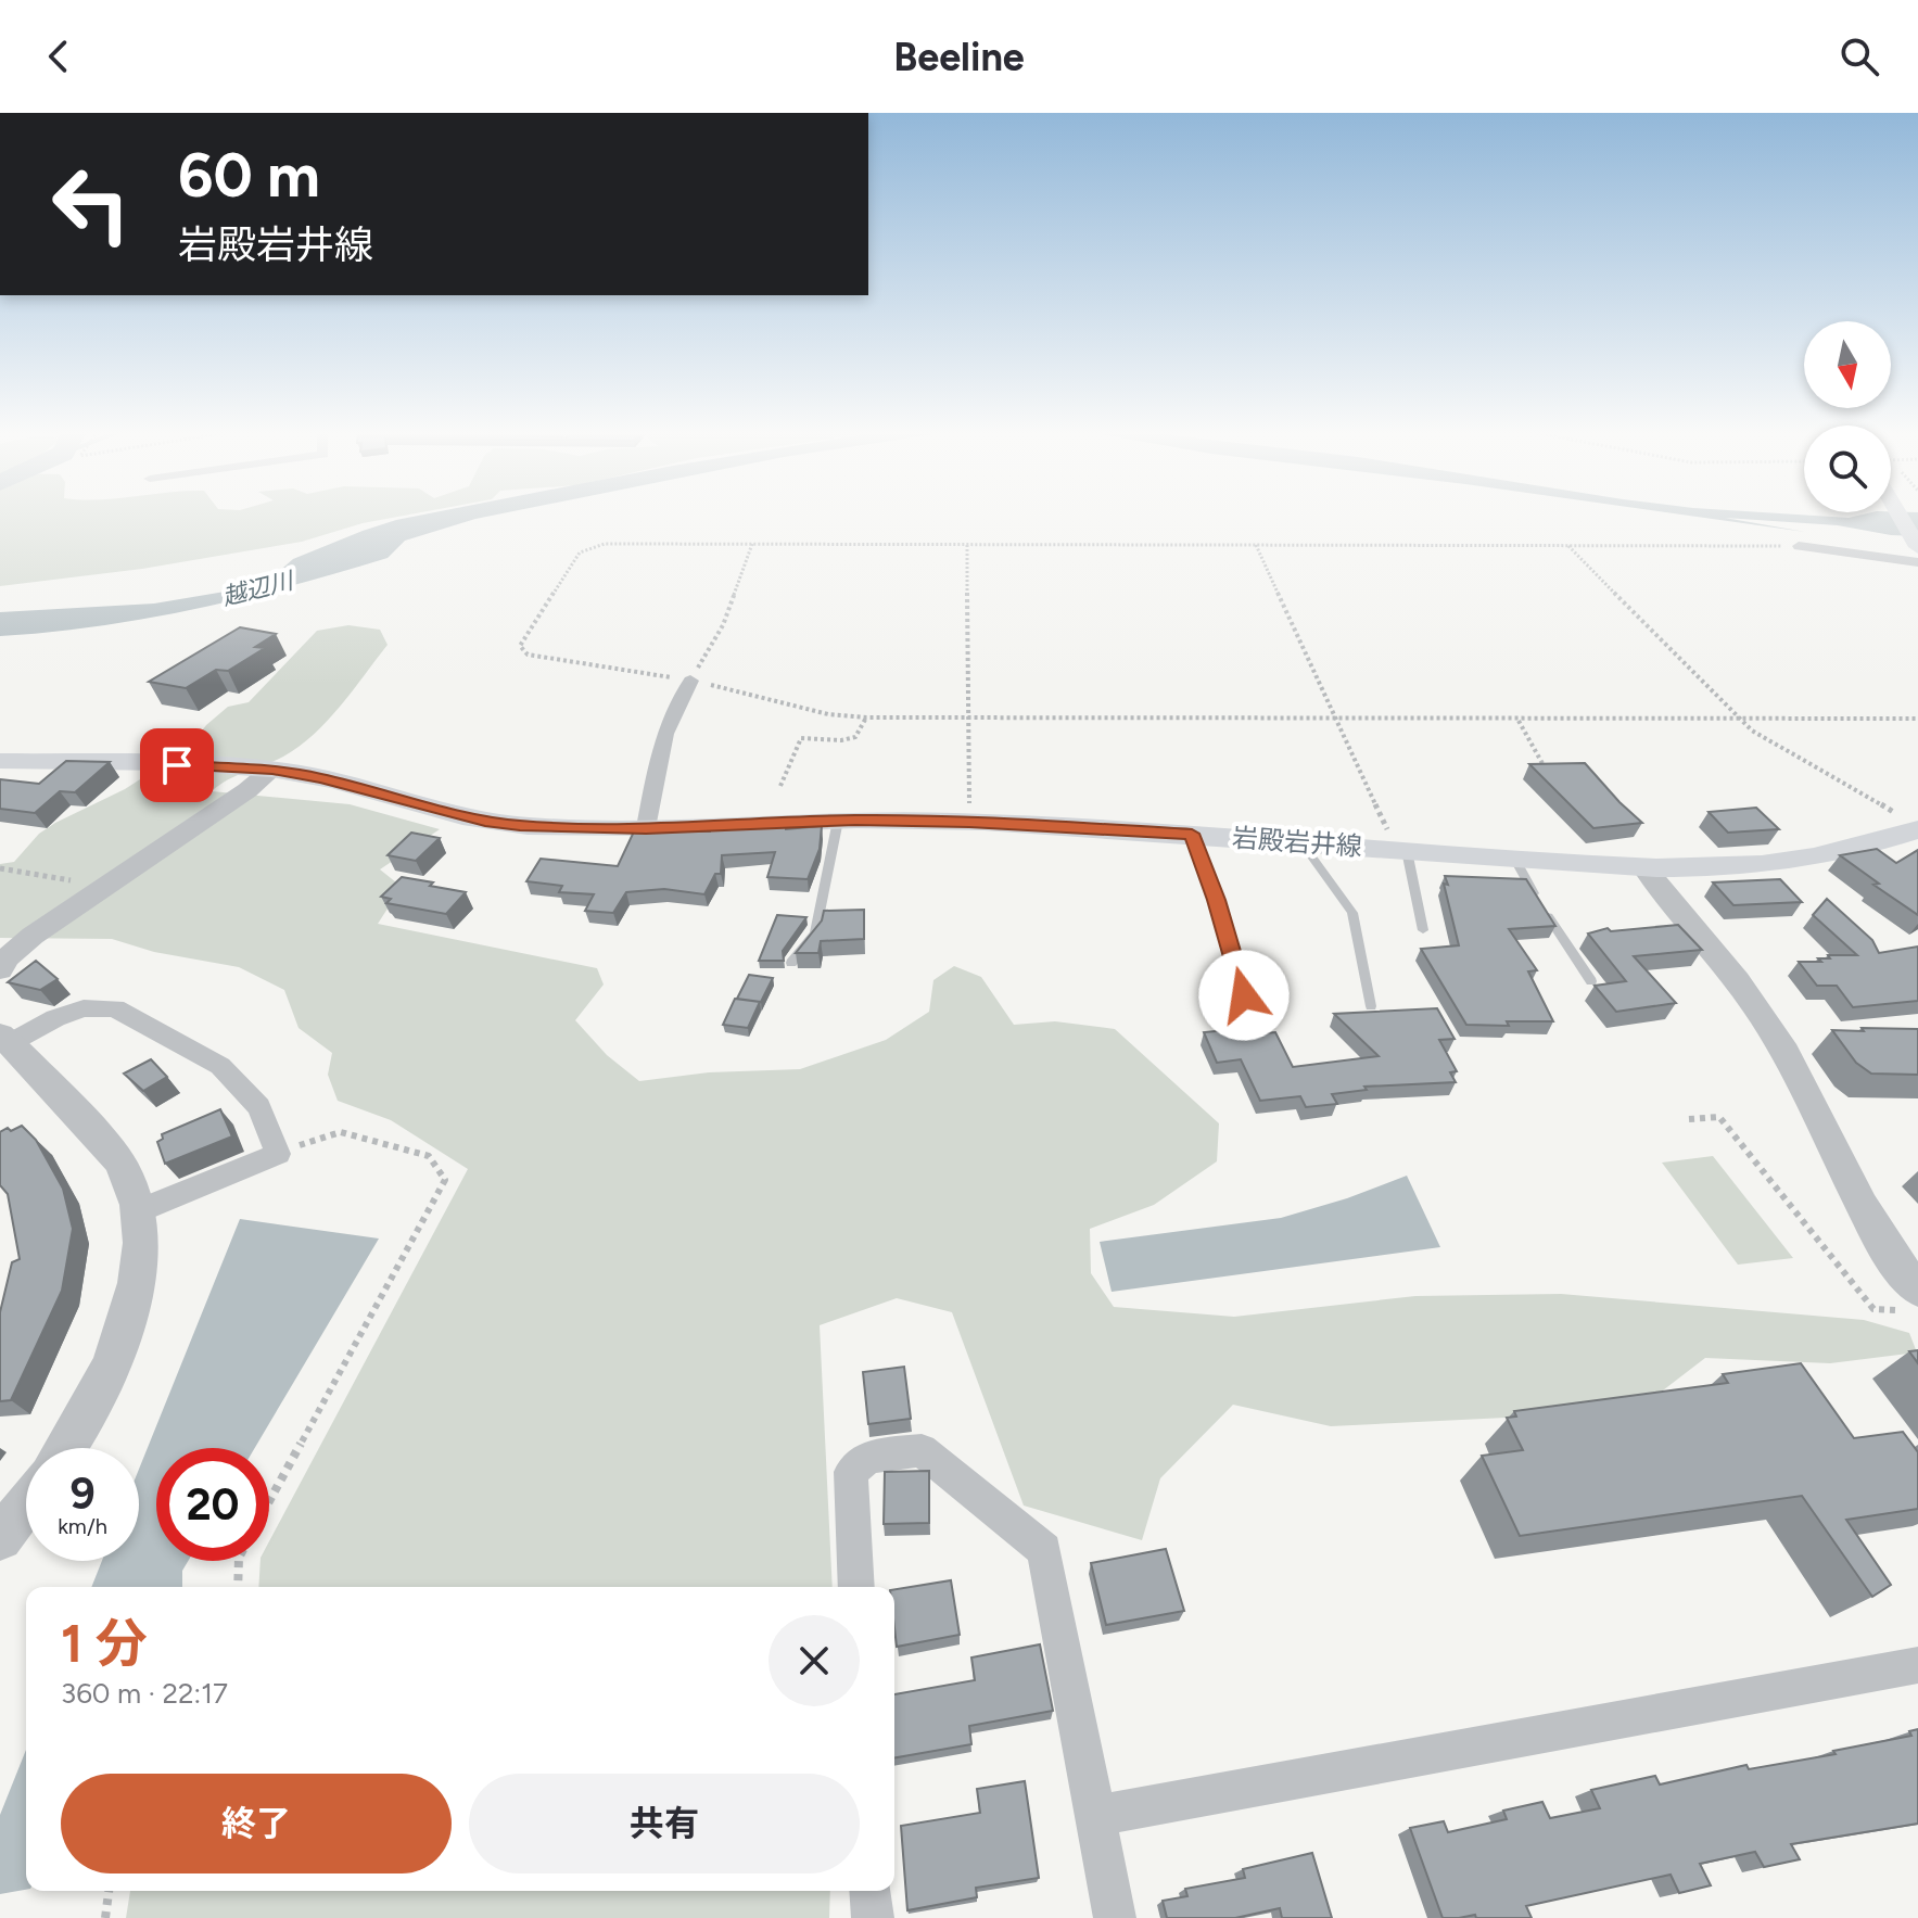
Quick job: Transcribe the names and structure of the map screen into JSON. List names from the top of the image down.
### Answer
{
  "streets": {
    "main road": ["岩殿岩井線"]
  },
  "water": ["越辺川"],
  "north": "bottom",
  "page": {
    "header": "Beeline",
    "turn": ["60 m", "岩殿岩井線"],
    "speed": "9 km/h",
    "limit": "20",
    "heading": ["1 分", "360 m · 22:17"],
    "buttons": ["終了", "共有"]
  }
}
